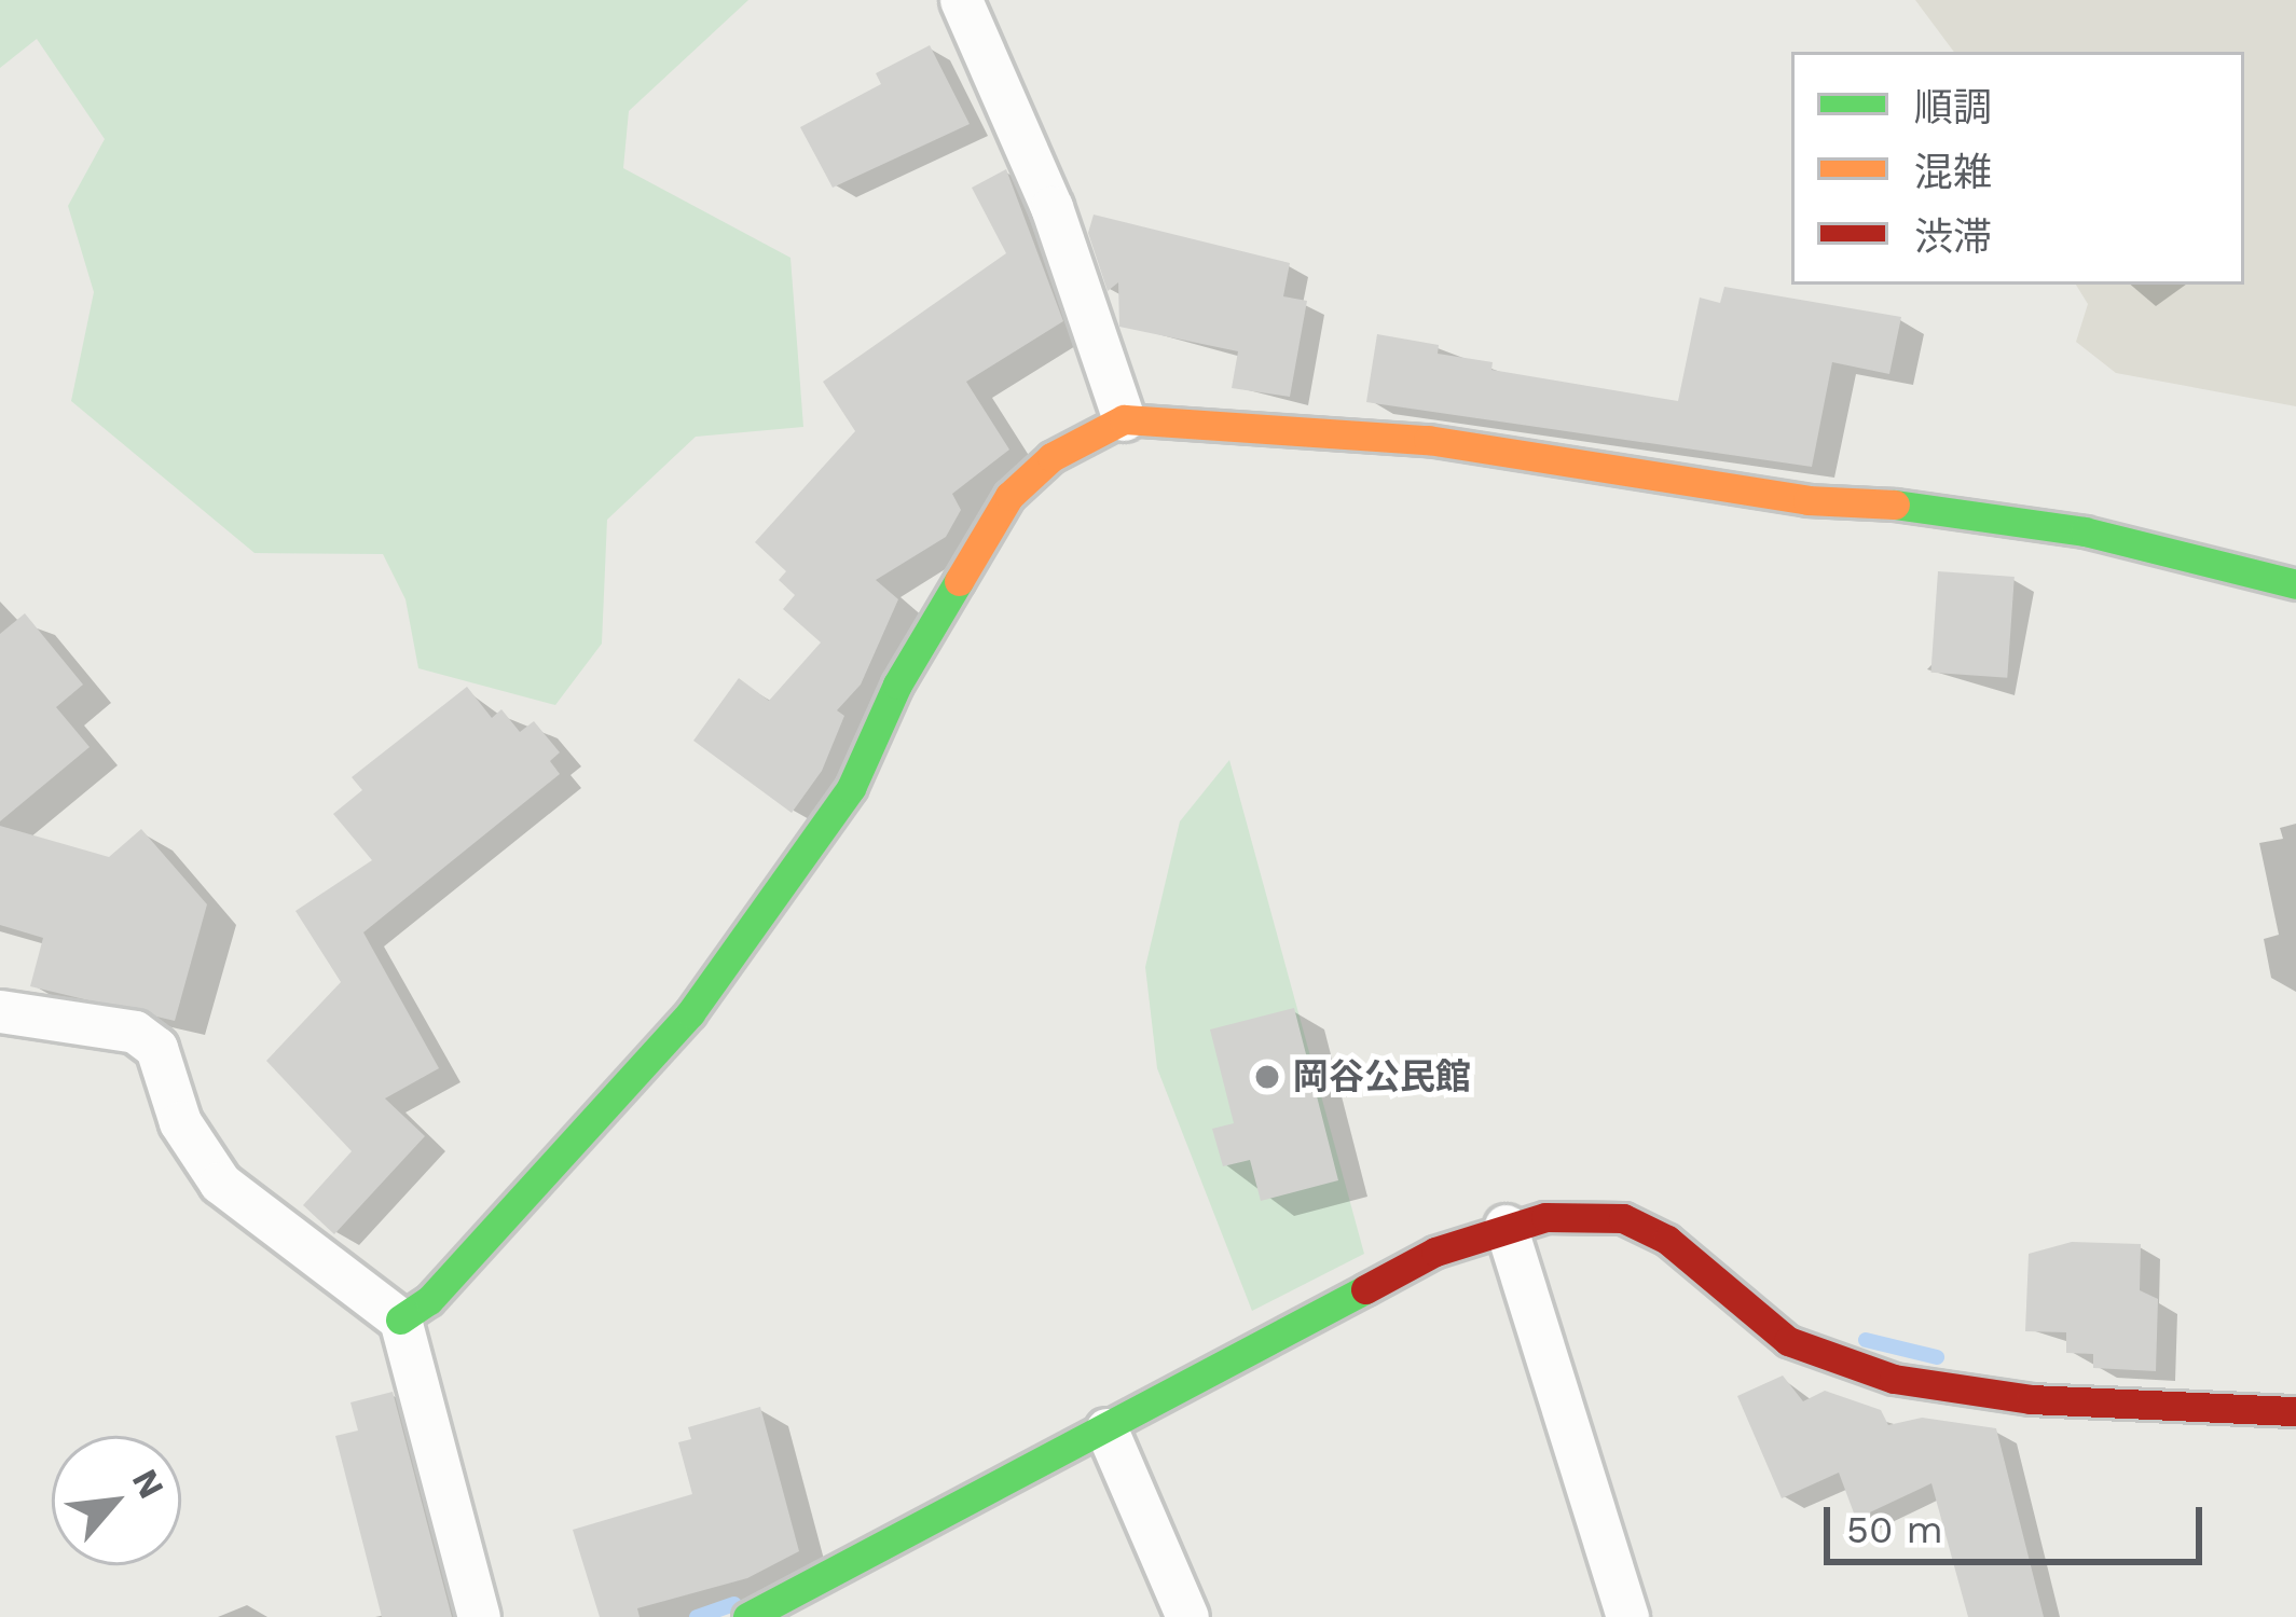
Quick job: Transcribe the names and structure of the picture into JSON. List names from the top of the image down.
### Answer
{
  "places": ["岡谷公民館"],
  "legend": ["順調", "混雑", "渋滞"],
  "scale_bar": "50 m",
  "north": "top right"
}
